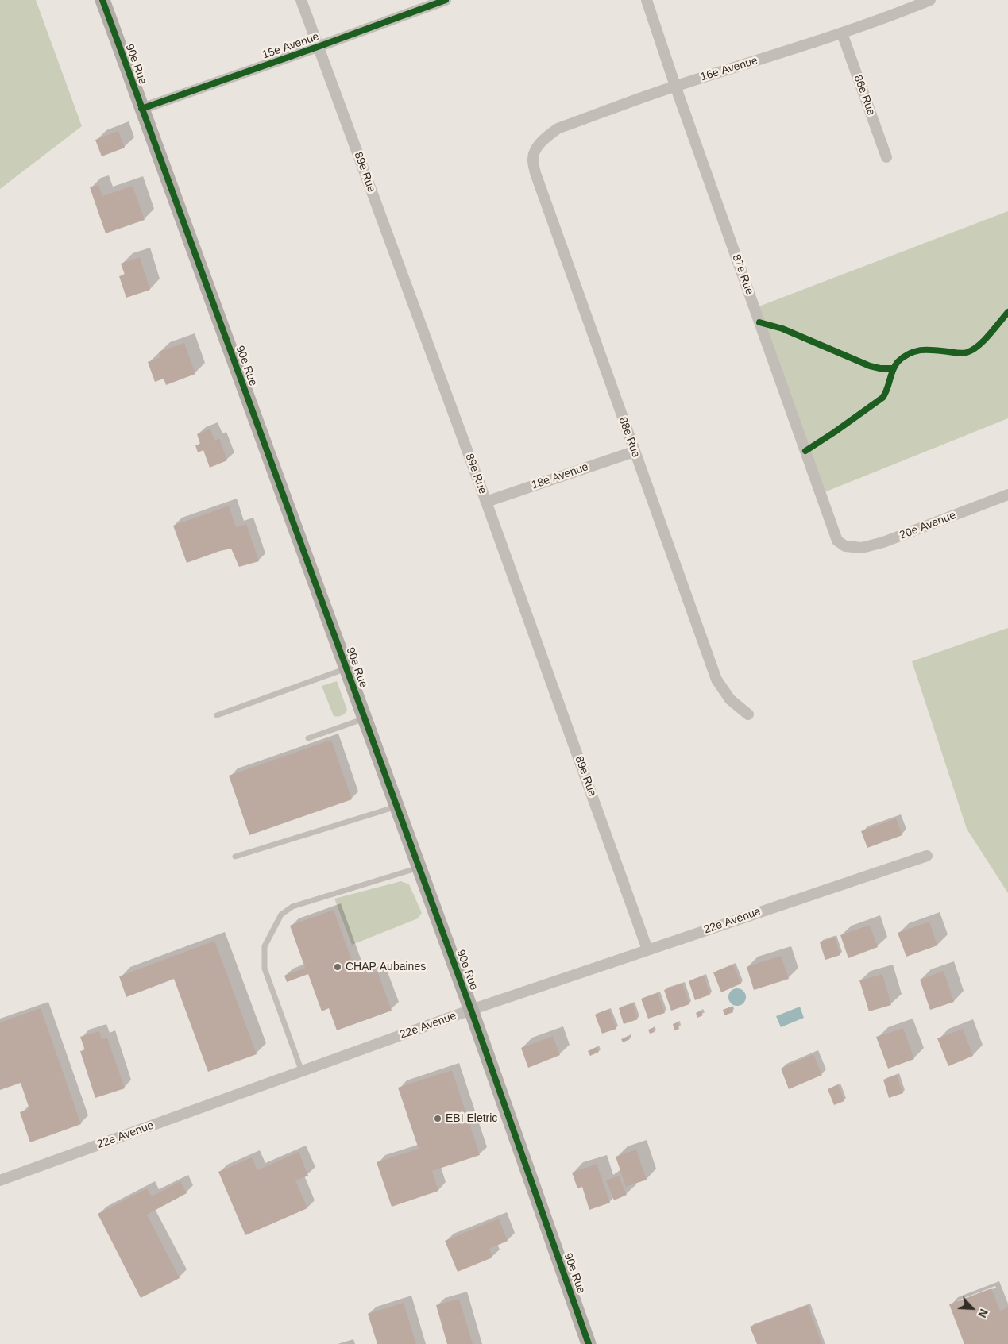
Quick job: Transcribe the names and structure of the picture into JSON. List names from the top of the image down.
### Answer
{
  "streets": {
    "street": [
      "15e Avenue",
      "90e Rue",
      "16e Avenue",
      "86e Rue",
      "89e Rue",
      "87e Rue",
      "88e Rue",
      "18e Avenue",
      "20e Avenue",
      "22e Avenue"
    ]
  },
  "crossings": [
    ["15e Avenue", "90e Rue"],
    ["15e Avenue", "89e Rue"],
    ["90e Rue", "22e Avenue"],
    ["16e Avenue", "86e Rue"],
    ["16e Avenue", "87e Rue"],
    ["16e Avenue", "88e Rue"],
    ["89e Rue", "18e Avenue"],
    ["89e Rue", "22e Avenue"],
    ["87e Rue", "20e Avenue"],
    ["88e Rue", "18e Avenue"]
  ],
  "places": ["CHAP Aubaines", "EBI Eletric"],
  "north": "bottom right"
}
